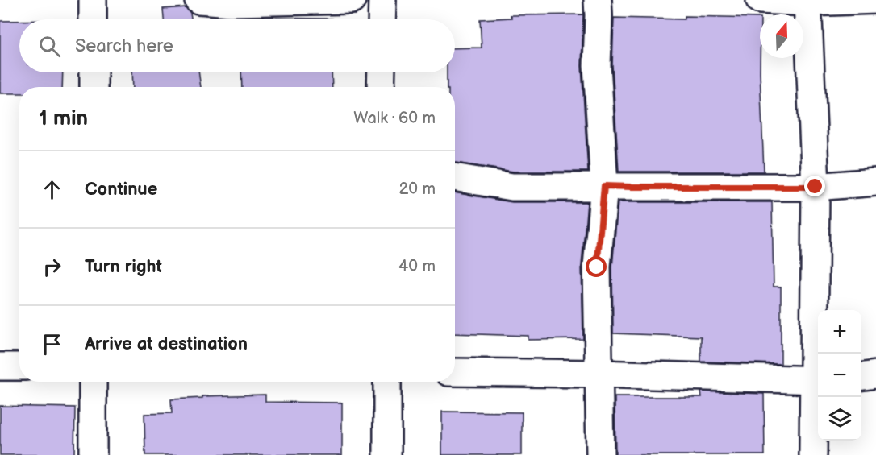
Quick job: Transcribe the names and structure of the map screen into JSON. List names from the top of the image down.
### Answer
{
  "north": "top",
  "page": {
    "search": "Search here",
    "heading": ["1 min", "Walk · 60 m"],
    "list": [
      ["Continue", "20 m"],
      ["Turn right", "40 m"],
      "Arrive at destination"
    ],
    "map_buttons": ["+", "−"]
  }
}
